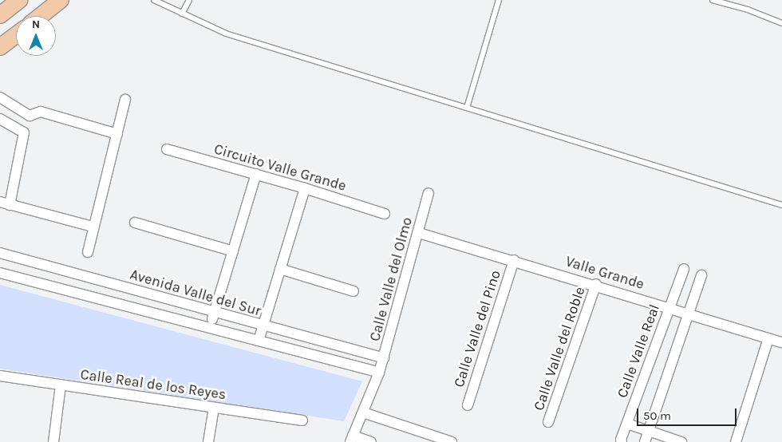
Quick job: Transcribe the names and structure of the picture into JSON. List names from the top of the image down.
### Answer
{
  "streets": {
    "street": [
      "Circuito Valle Grande",
      "Valle Grande",
      "Calle Valle del Olmo",
      "Avenida Valle del Sur",
      "Calle Valle del Pino",
      "Calle Valle del Roble",
      "Calle Valle Real",
      "Calle Real de los Reyes"
    ]
  },
  "crossings": [
    ["Valle Grande", "Calle Valle del Olmo"],
    ["Valle Grande", "Calle Valle del Pino"],
    ["Valle Grande", "Calle Valle del Roble"],
    ["Valle Grande", "Calle Valle Real"],
    ["Calle Valle del Olmo", "Avenida Valle del Sur"]
  ],
  "scale_bar": "50 m",
  "north": "top"
}
